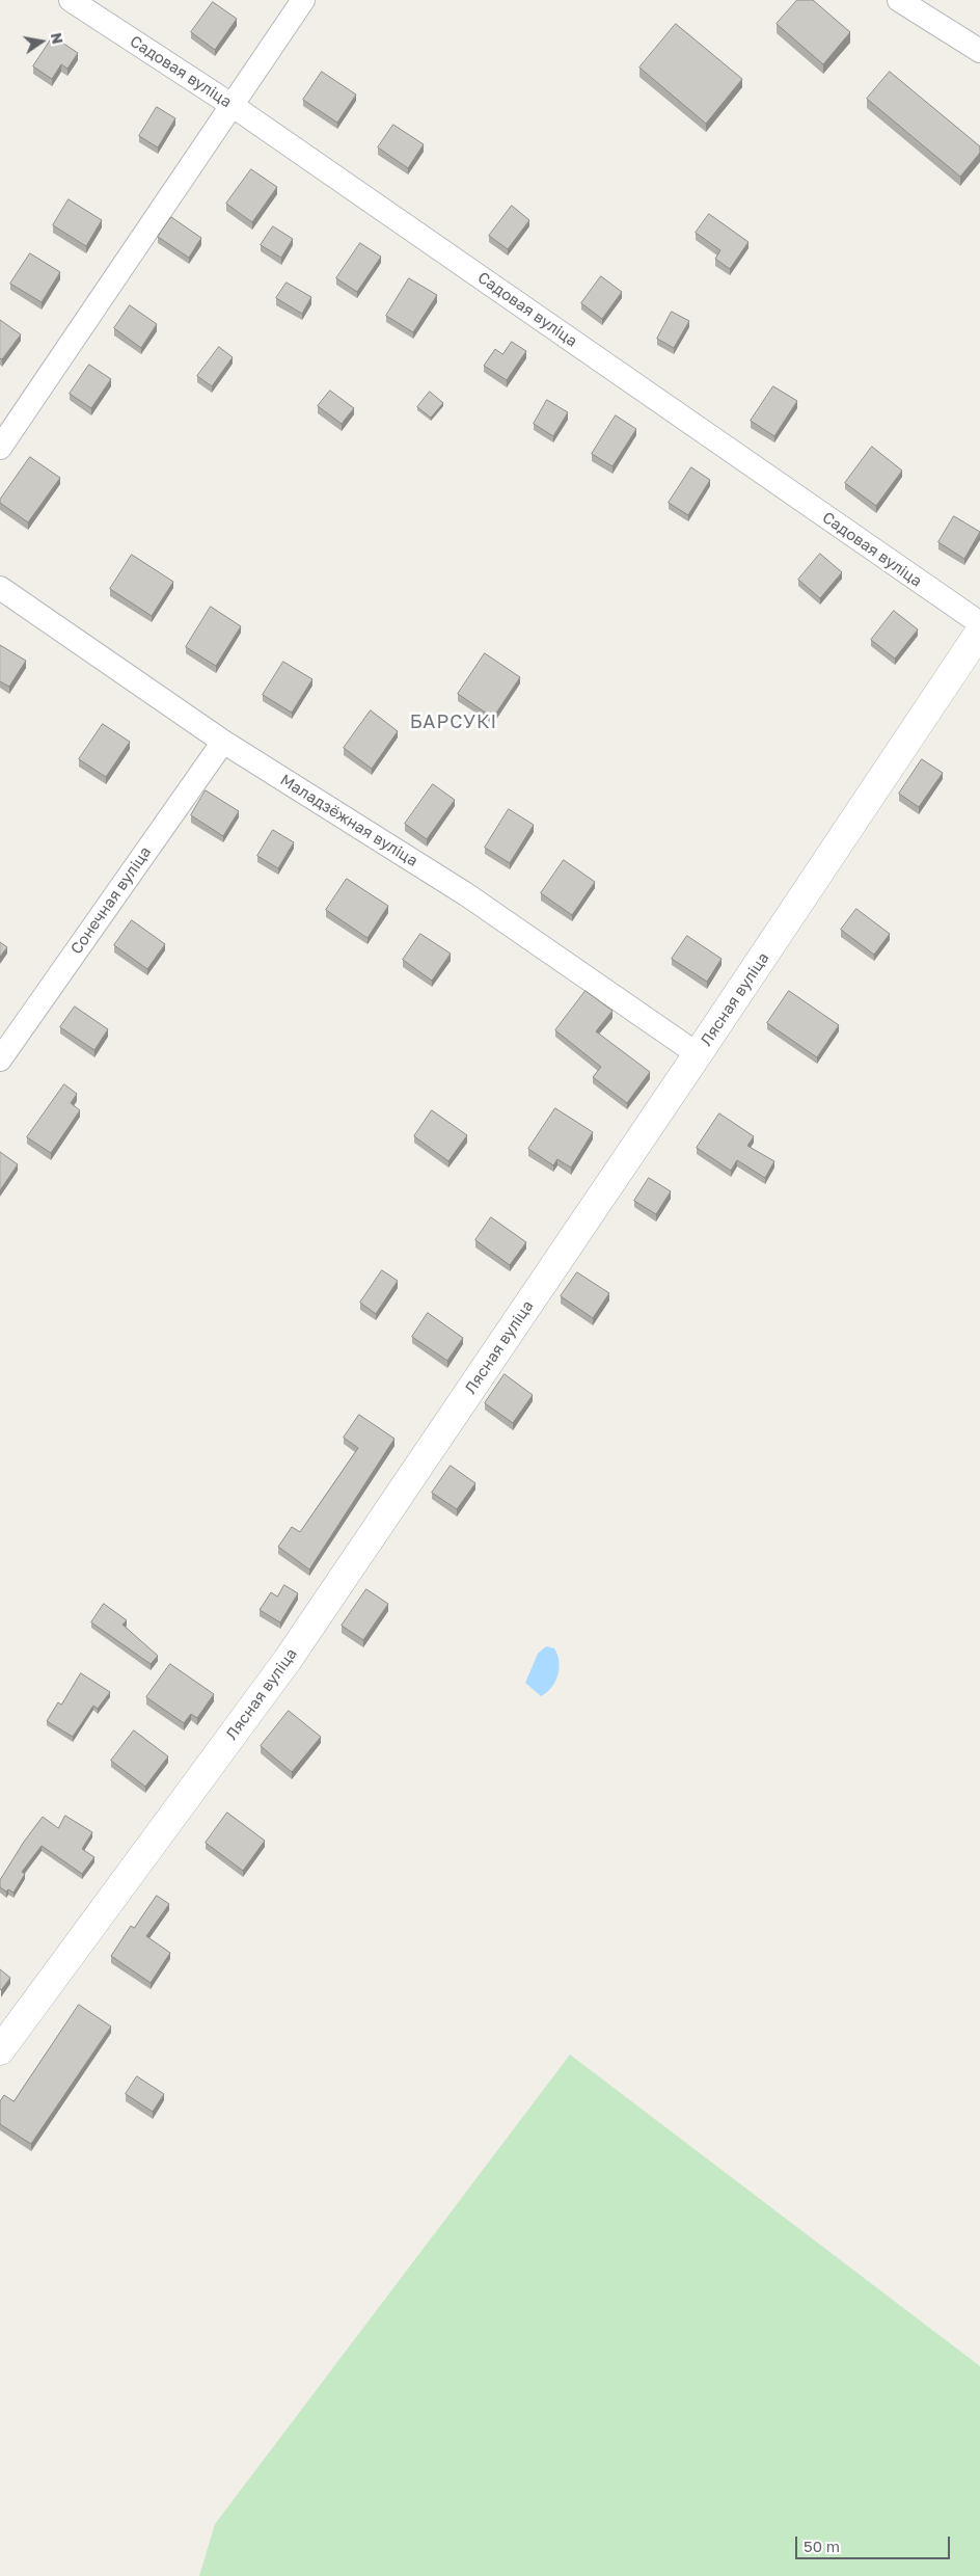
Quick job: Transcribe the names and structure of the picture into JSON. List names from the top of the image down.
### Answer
{
  "streets": {
    "street": [
      "Садовая вуліца",
      "Маладзёжная вуліца",
      "Сонечная вуліца",
      "Лясная вуліца"
    ]
  },
  "crossings": [
    ["Маладзёжная вуліца", "Сонечная вуліца"],
    ["Маладзёжная вуліца", "Лясная вуліца"]
  ],
  "districts": ["БАРСУКІ"],
  "scale_bar": "50 m",
  "north": "right"
}
